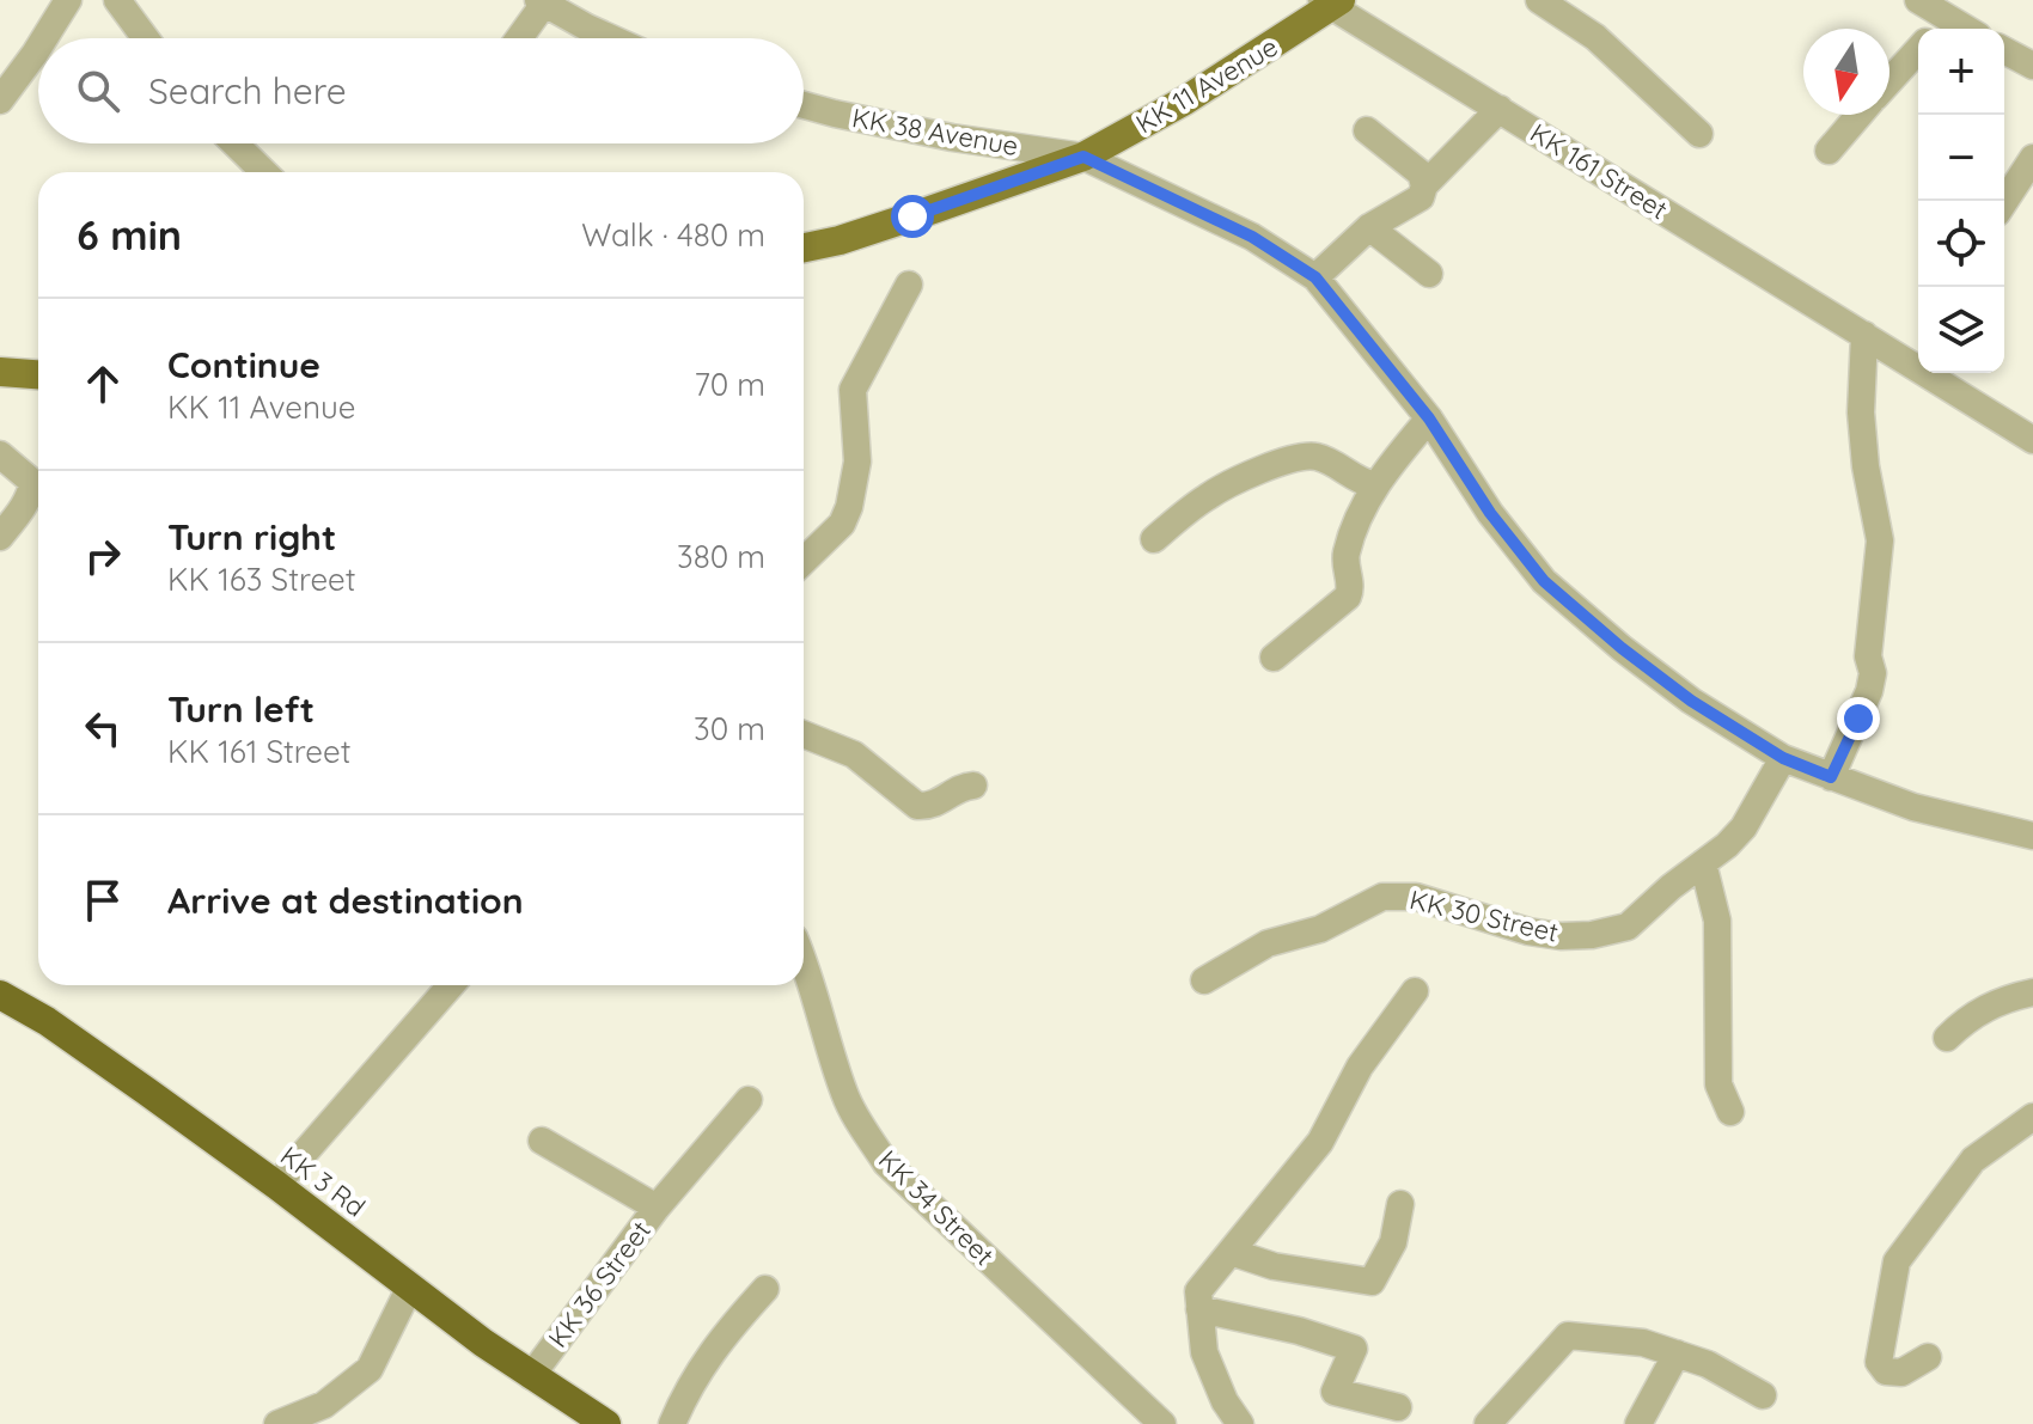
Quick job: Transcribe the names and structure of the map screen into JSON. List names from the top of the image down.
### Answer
{
  "streets": {
    "highway": ["KK 3 Rd"],
    "main road": ["KK 11 Avenue"],
    "street": [
      "KK 38 Avenue",
      "KK 161 Street",
      "KK 30 Street",
      "KK 34 Street",
      "KK 36 Street"
    ]
  },
  "crossings": [
    ["KK 11 Avenue", "KK 38 Avenue"],
    ["KK 11 Avenue", "KK 161 Street"],
    ["KK 38 Avenue", "KK 30 Street"],
    ["KK 3 Rd", "KK 36 Street"]
  ],
  "north": "bottom",
  "page": {
    "map_buttons": ["+", "−"],
    "search": "Search here",
    "heading": ["6 min", "Walk · 480 m"],
    "list": [
      ["Continue", "KK 11 Avenue", "70 m"],
      ["Turn right", "KK 163 Street", "380 m"],
      ["Turn left", "KK 161 Street", "30 m"],
      "Arrive at destination"
    ]
  }
}
